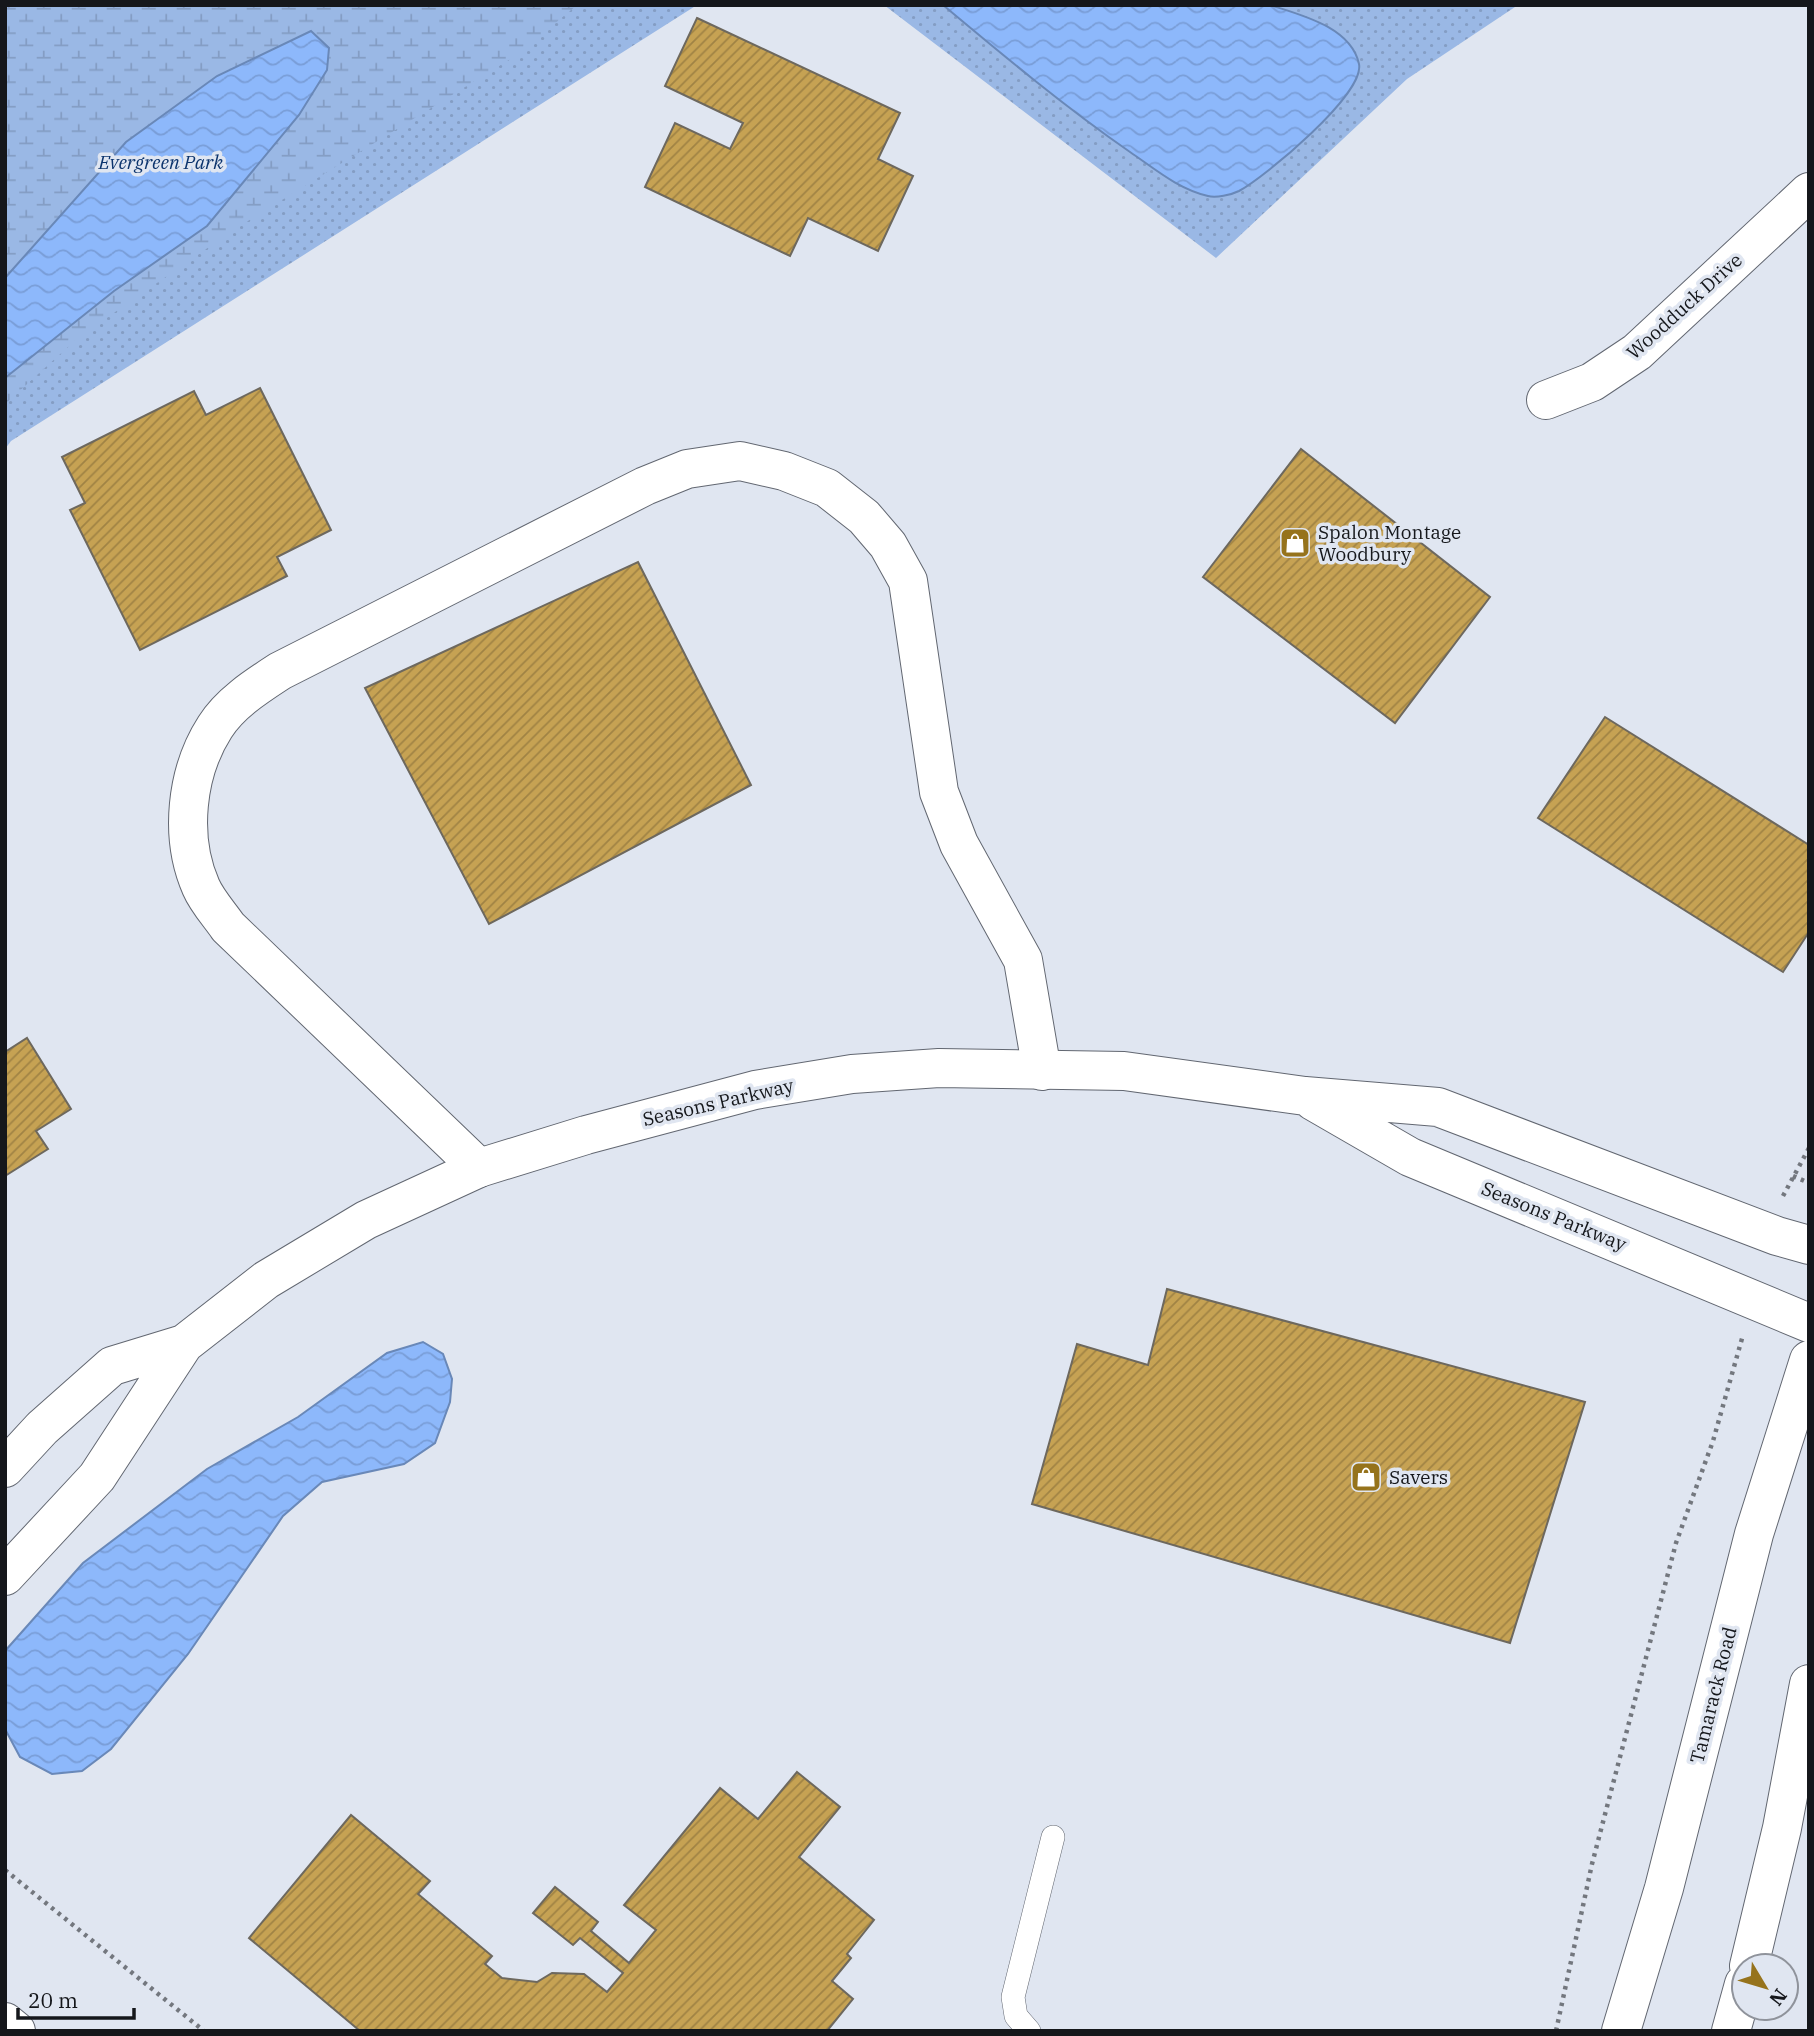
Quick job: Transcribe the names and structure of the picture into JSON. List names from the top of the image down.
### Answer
{
  "streets": {
    "street": ["Woodduck Drive", "Seasons Parkway", "Tamarack Road"]
  },
  "parks": ["Evergreen Park"],
  "places": {
    "shop": ["Spalon Montage Woodbury", "Savers"]
  },
  "scale_bar": "20 m",
  "north": "bottom right"
}
